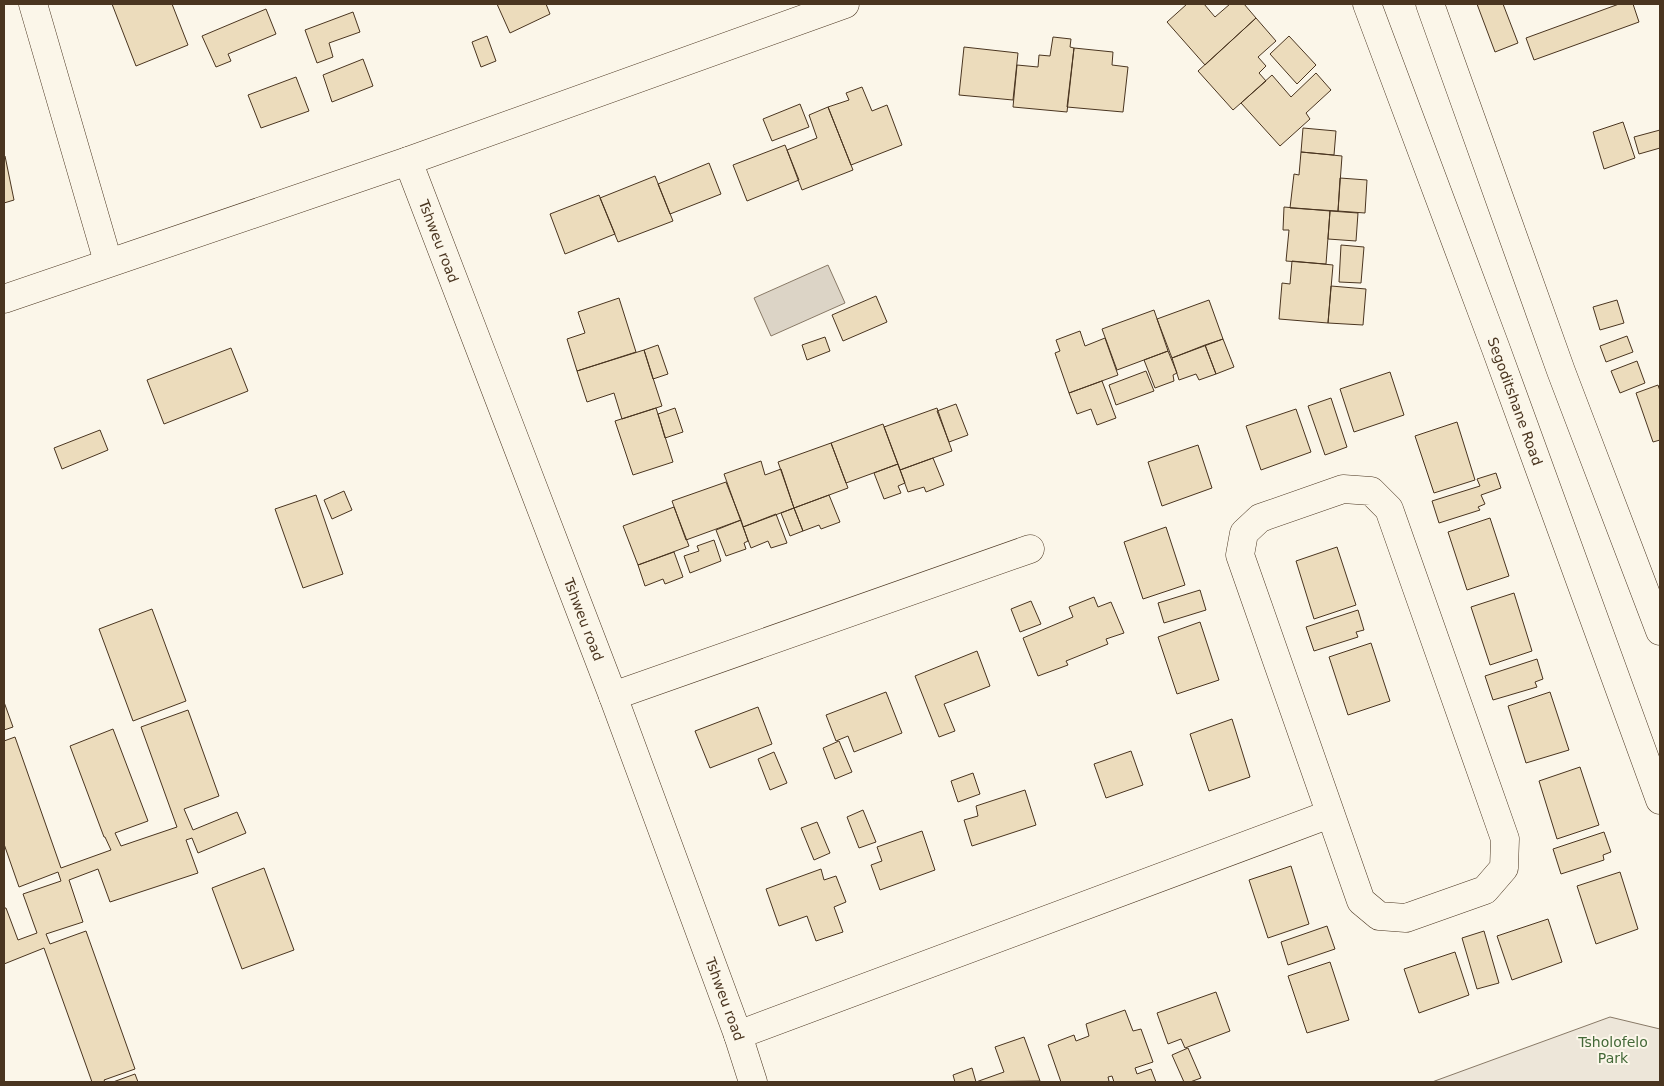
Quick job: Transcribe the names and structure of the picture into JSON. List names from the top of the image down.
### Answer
{
  "streets": {
    "street": ["Tshweu road", "Segoditshane Road"]
  },
  "parks": ["Tsholofelo Park"]
}
